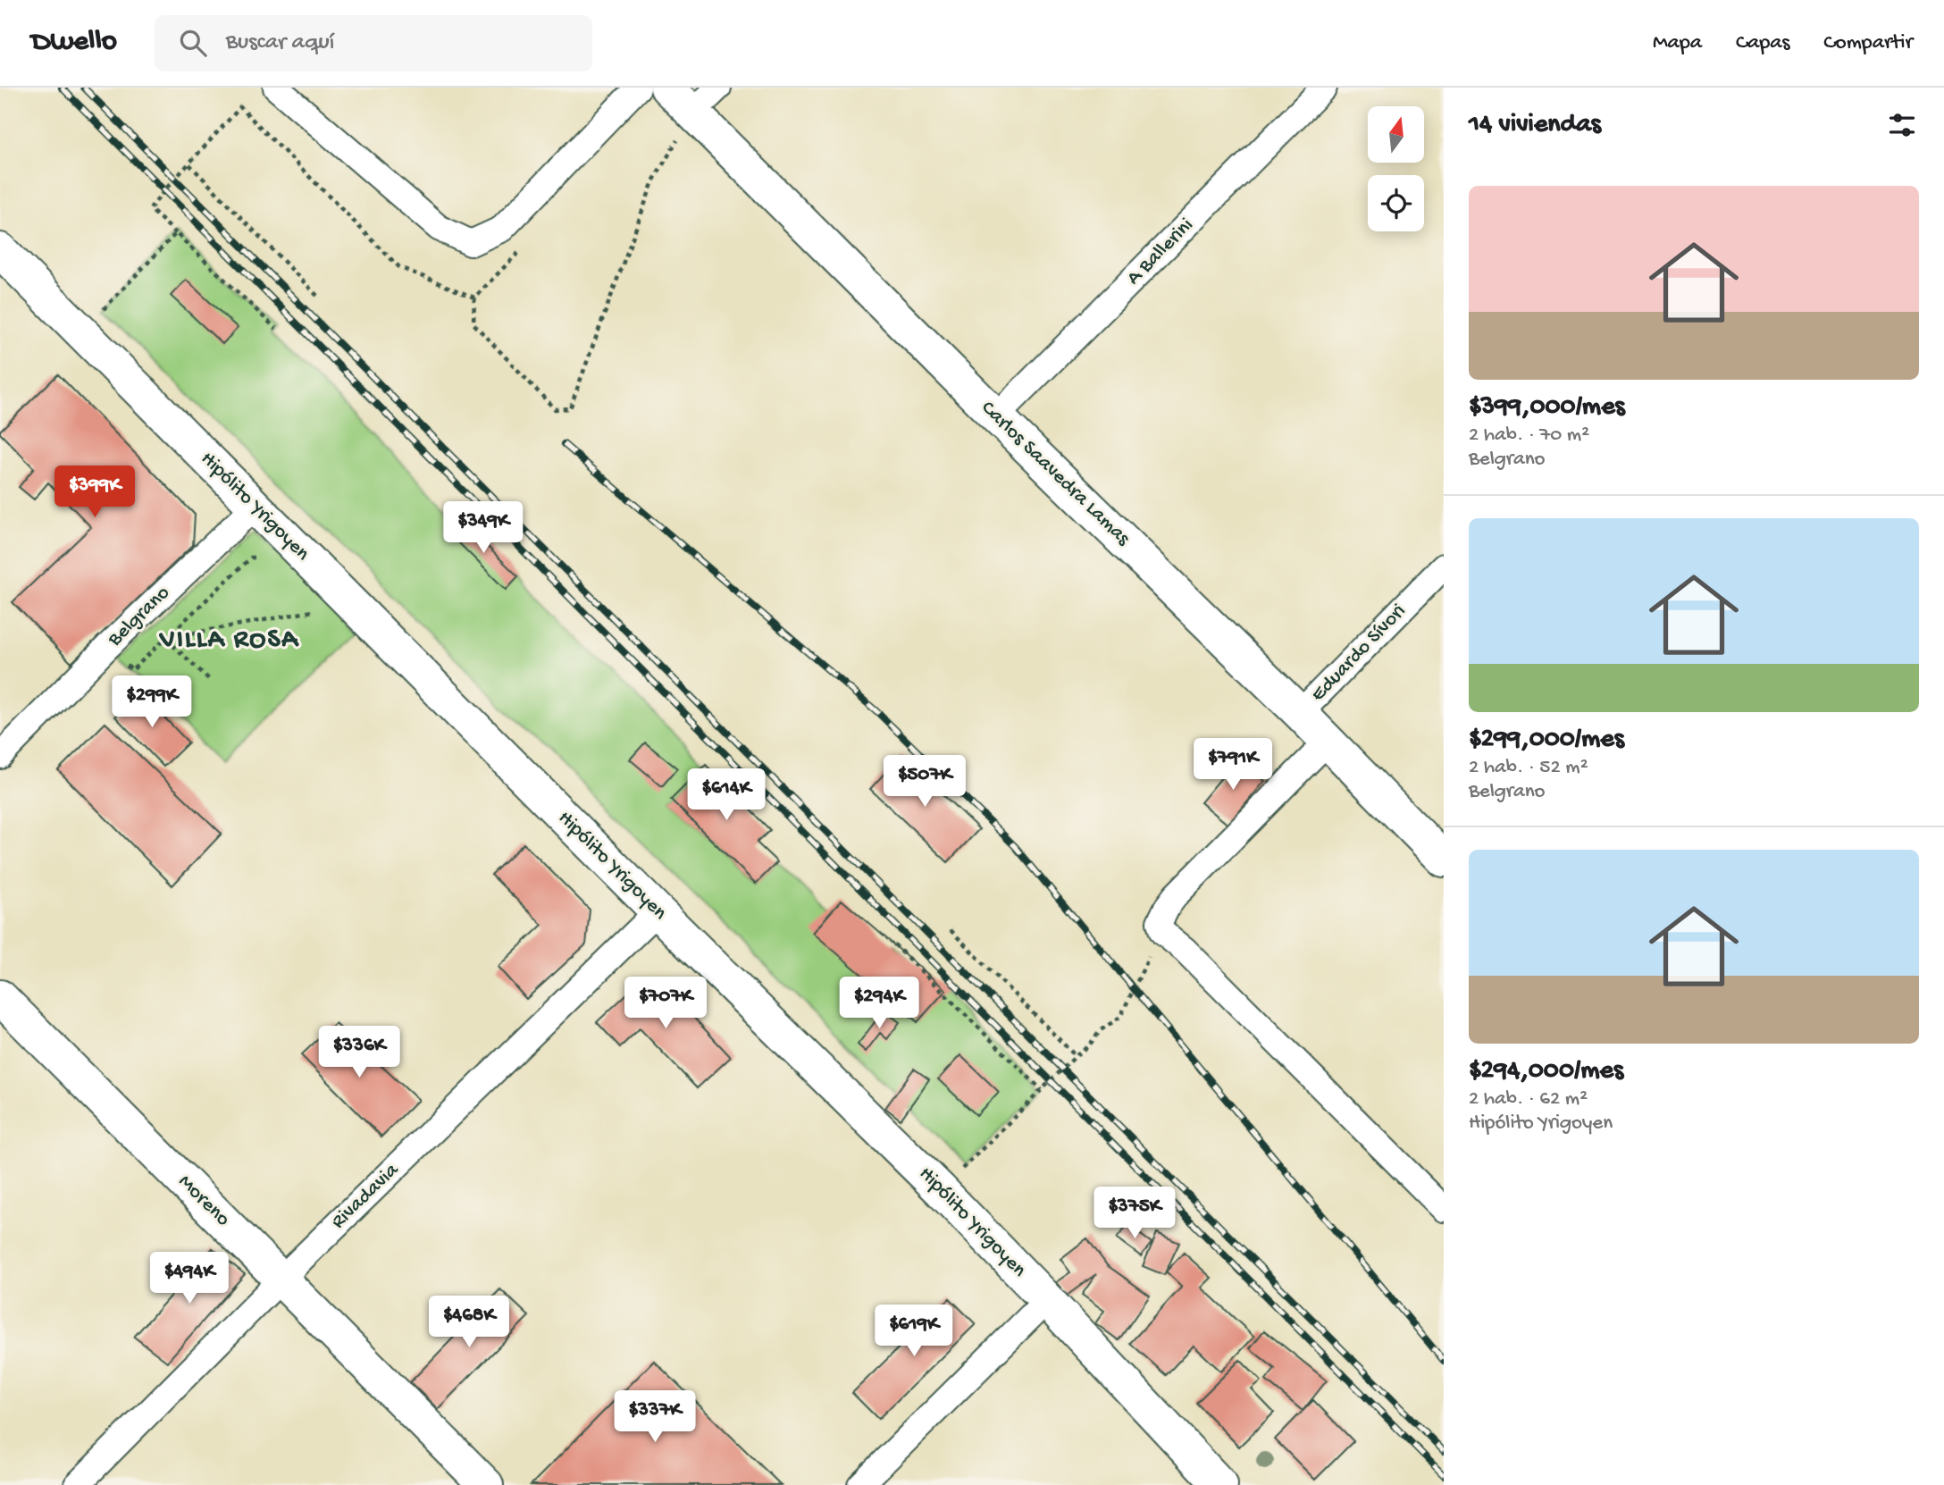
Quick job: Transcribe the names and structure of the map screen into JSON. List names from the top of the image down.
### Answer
{
  "streets": {
    "street": [
      "A Ballerini",
      "Carlos Saavedra Lamas",
      "Hipólito Yrigoyen",
      "Belgrano",
      "Eduardo Sívori",
      "Rivadavia",
      "Moreno"
    ]
  },
  "crossings": [
    ["A Ballerini", "Carlos Saavedra Lamas"],
    ["Carlos Saavedra Lamas", "Eduardo Sívori"],
    ["Hipólito Yrigoyen", "Belgrano"],
    ["Hipólito Yrigoyen", "Rivadavia"],
    ["Rivadavia", "Moreno"]
  ],
  "districts": ["VILLA ROSA"],
  "north": "top",
  "page": {
    "header": "Dwello",
    "search": "Buscar aquí",
    "nav": ["Mapa", "Capas", "Compartir"],
    "heading": "14 viviendas",
    "list": [
      {
        "name": "$399,000/mes",
        "note": "2 hab. · 70 m² · Belgrano"
      },
      {
        "name": "$299,000/mes",
        "note": "2 hab. · 52 m² · Belgrano"
      },
      {
        "name": "$294,000/mes",
        "note": "2 hab. · 62 m² · Hipólito Yrigoyen"
      }
    ],
    "price": [
      "$399K",
      "$349K",
      "$299K",
      "$791K",
      "$507K",
      "$614K",
      "$707K",
      "$294K",
      "$336K",
      "$375K",
      "$494K",
      "$468K",
      "$619K",
      "$337K"
    ]
  }
}
